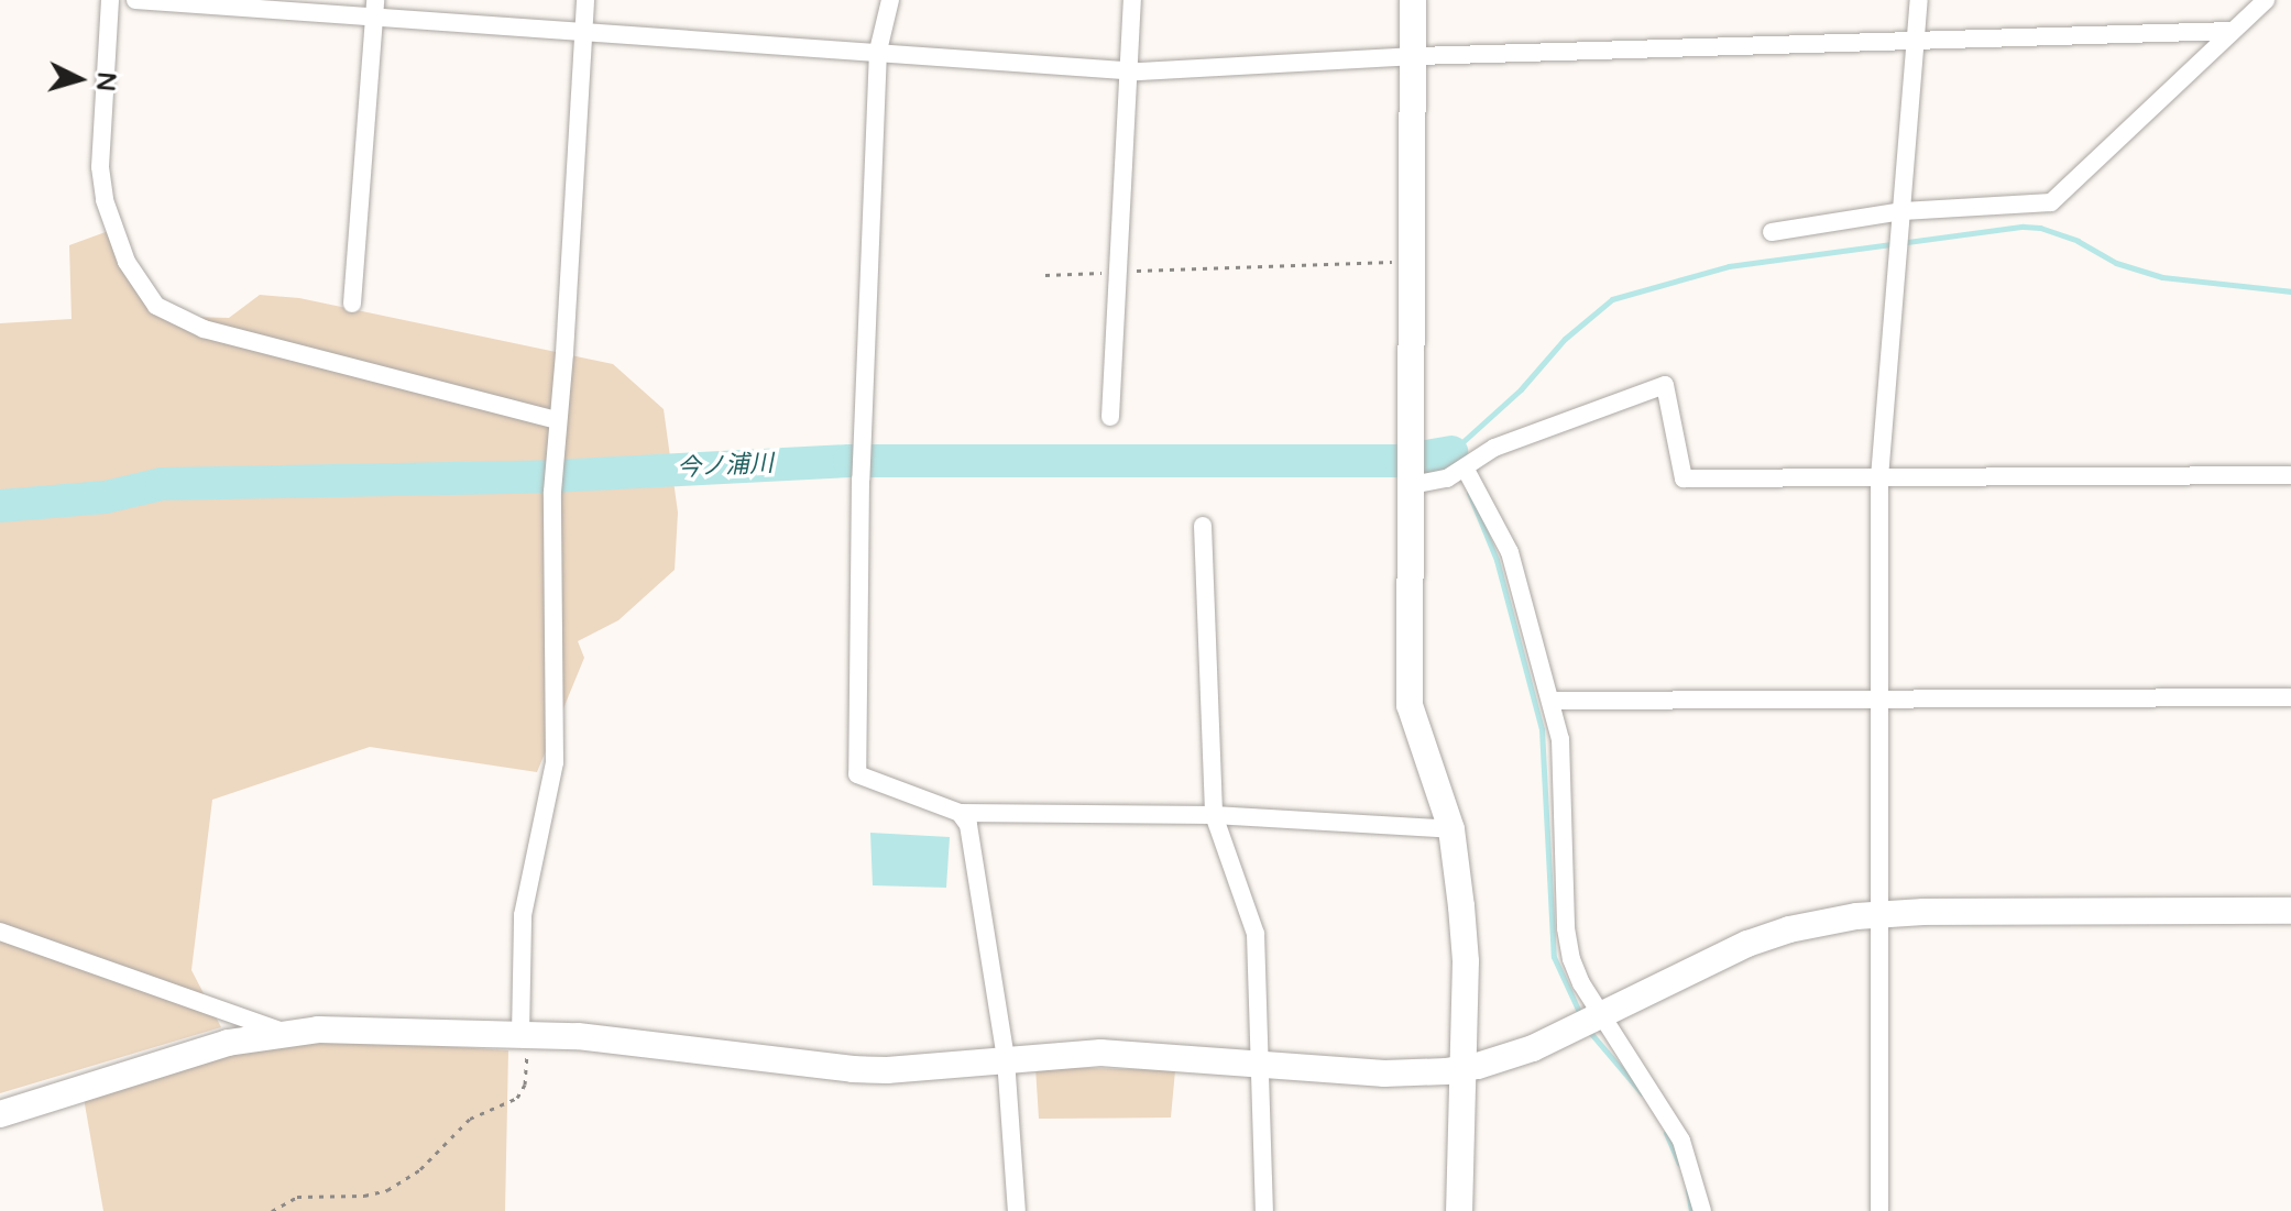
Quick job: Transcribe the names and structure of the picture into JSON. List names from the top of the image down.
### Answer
{
  "water": ["今ノ浦川"],
  "north": "right"
}
